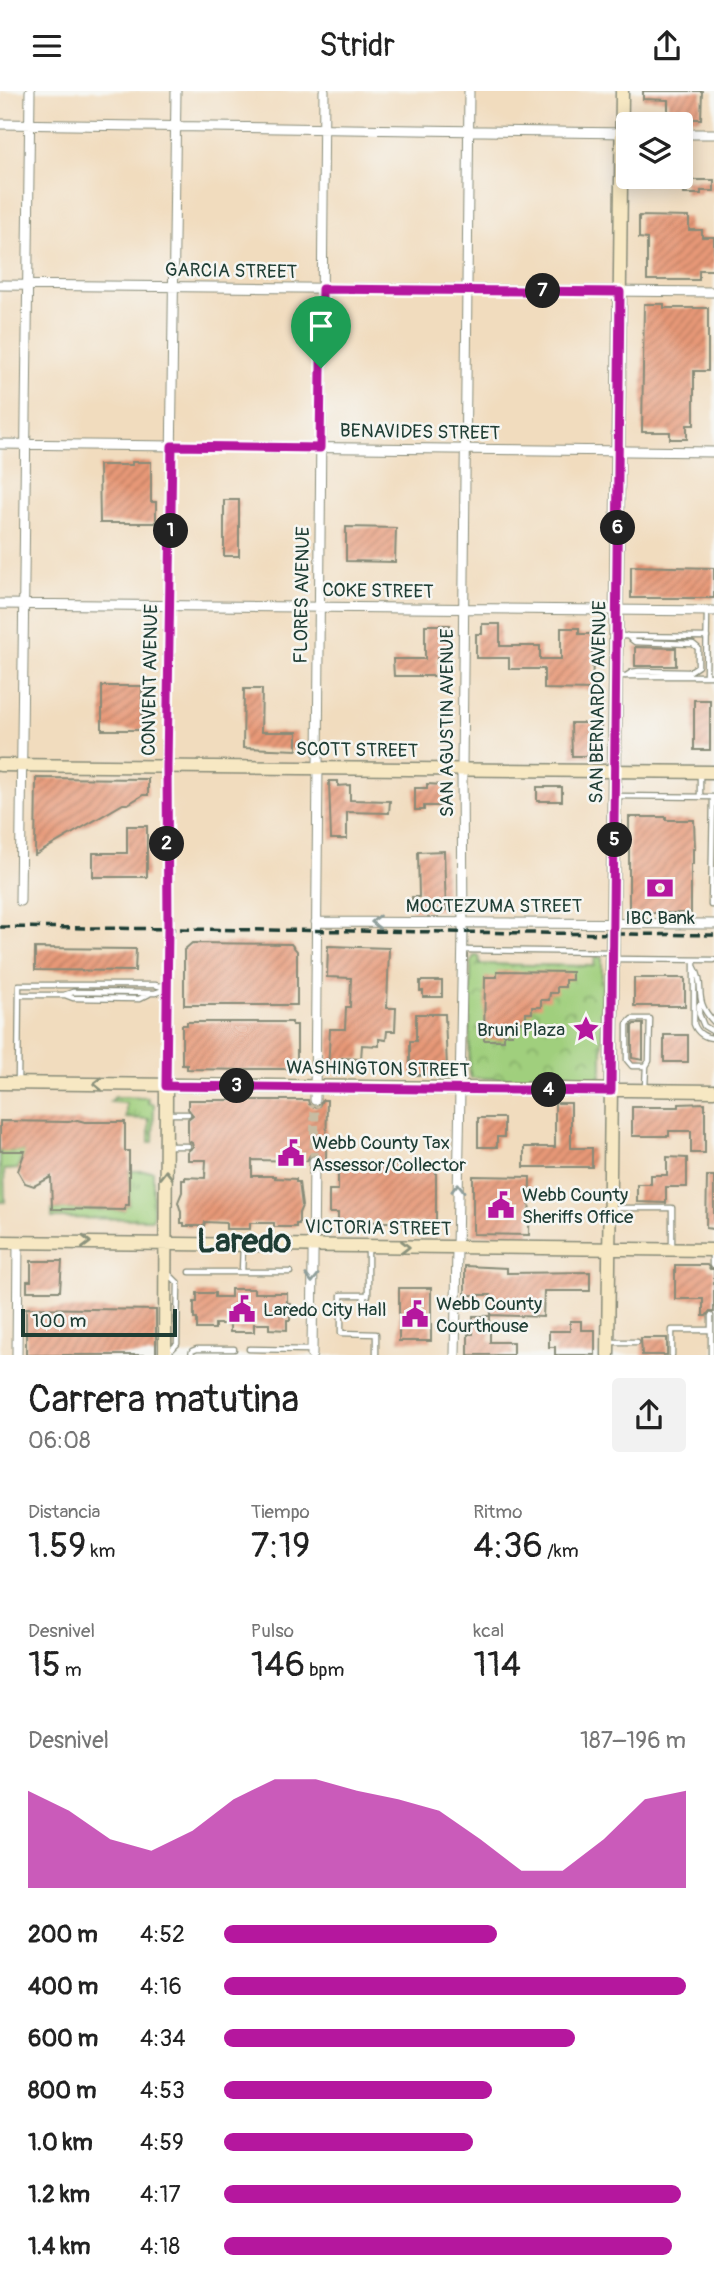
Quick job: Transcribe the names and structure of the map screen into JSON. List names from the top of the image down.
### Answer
{
  "streets": {
    "main road": [
      "CONVENT AVENUE",
      "SAN BERNARDO AVENUE",
      "SCOTT STREET",
      "WASHINGTON STREET",
      "VICTORIA STREET"
    ],
    "street": [
      "GARCIA STREET",
      "BENAVIDES STREET",
      "COKE STREET",
      "FLORES AVENUE",
      "SAN AGUSTIN AVENUE",
      "MOCTEZUMA STREET"
    ]
  },
  "crossings": [
    ["GARCIA STREET", "FLORES AVENUE"],
    ["GARCIA STREET", "CONVENT AVENUE"],
    ["GARCIA STREET", "SAN BERNARDO AVENUE"],
    ["GARCIA STREET", "SAN AGUSTIN AVENUE"],
    ["BENAVIDES STREET", "FLORES AVENUE"],
    ["BENAVIDES STREET", "CONVENT AVENUE"],
    ["BENAVIDES STREET", "SAN BERNARDO AVENUE"],
    ["BENAVIDES STREET", "SAN AGUSTIN AVENUE"],
    ["COKE STREET", "FLORES AVENUE"],
    ["COKE STREET", "CONVENT AVENUE"],
    ["COKE STREET", "SAN BERNARDO AVENUE"],
    ["COKE STREET", "SAN AGUSTIN AVENUE"],
    ["FLORES AVENUE", "SCOTT STREET"],
    ["FLORES AVENUE", "MOCTEZUMA STREET"],
    ["FLORES AVENUE", "WASHINGTON STREET"],
    ["CONVENT AVENUE", "SCOTT STREET"],
    ["CONVENT AVENUE", "WASHINGTON STREET"],
    ["CONVENT AVENUE", "VICTORIA STREET"],
    ["SAN BERNARDO AVENUE", "SCOTT STREET"],
    ["SAN BERNARDO AVENUE", "MOCTEZUMA STREET"],
    ["SAN BERNARDO AVENUE", "WASHINGTON STREET"],
    ["SAN BERNARDO AVENUE", "VICTORIA STREET"],
    ["SAN AGUSTIN AVENUE", "SCOTT STREET"],
    ["SAN AGUSTIN AVENUE", "MOCTEZUMA STREET"],
    ["SAN AGUSTIN AVENUE", "WASHINGTON STREET"],
    ["SAN AGUSTIN AVENUE", "VICTORIA STREET"]
  ],
  "one_way": ["MOCTEZUMA STREET"],
  "districts": ["Laredo"],
  "places": {
    "bank": ["IBC Bank"],
    "place": ["Bruni Plaza"],
    "public building": [
      "Webb County Tax Assessor/Collector",
      "Webb County Sheriffs Office",
      "Laredo City Hall",
      "Webb County Courthouse"
    ]
  },
  "scale_bar": "100 m",
  "page": {
    "header": "Stridr",
    "pins": [
      "7",
      "6",
      "1",
      "5",
      "2",
      "3",
      "4"
    ],
    "scale": "100 m",
    "heading": ["Carrera matutina", "06:08"],
    "stats": [
      ["Distancia", "1.59 km"],
      ["Tiempo", "7:19"],
      ["Ritmo", "4:36 /km"],
      ["Desnivel", "15 m"],
      ["Pulso", "146 bpm"],
      ["kcal", "114"]
    ],
    "chart": ["Desnivel", "187–196 m"],
    "list": [
      {
        "name": "200 m",
        "note": "4:52"
      },
      {
        "name": "400 m",
        "note": "4:16"
      },
      {
        "name": "600 m",
        "note": "4:34"
      },
      {
        "name": "800 m",
        "note": "4:53"
      },
      {
        "name": "1.0 km",
        "note": "4:59"
      },
      {
        "name": "1.2 km",
        "note": "4:17"
      },
      {
        "name": "1.4 km",
        "note": "4:18"
      }
    ]
  }
}
